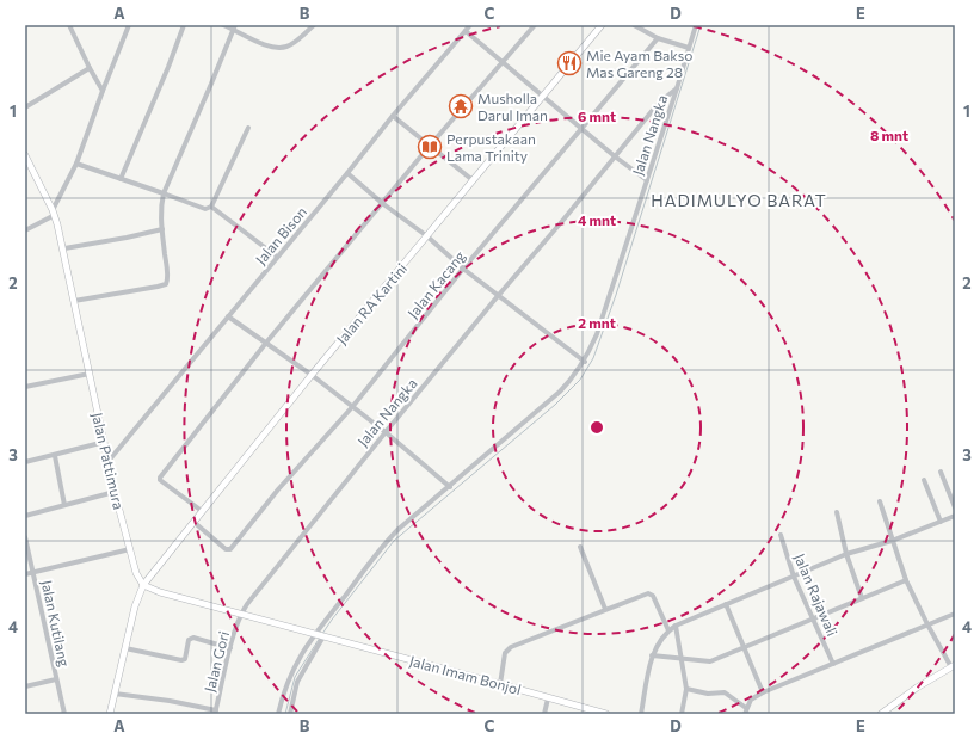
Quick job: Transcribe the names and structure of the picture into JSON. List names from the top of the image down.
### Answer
{
  "streets": {
    "main road": ["Jalan RA Kartini", "Jalan Pattimura", "Jalan Imam Bonjol"],
    "street": [
      "Jalan Nangka",
      "Jalan Bison",
      "Jalan Kacang",
      "Jalan Rajawali",
      "Jalan Kutilang",
      "Jalan Gori"
    ]
  },
  "crossings": [
    ["Jalan Nangka", "Jalan Gori"],
    ["Jalan Bison", "Jalan Pattimura"],
    ["Jalan Kacang", "Jalan RA Kartini"],
    ["Jalan RA Kartini", "Jalan Pattimura"]
  ],
  "districts": ["HADIMULYO BARAT"],
  "places": {
    "restaurant": ["Mie Ayam Bakso Mas Gareng 28"],
    "temple": ["Musholla Darul Iman"],
    "library": ["Perpustakaan Lama Trinity"]
  },
  "grid": {
    "columns": [
      "A",
      "B",
      "C",
      "D",
      "E"
    ],
    "rows": [
      "1",
      "2",
      "3",
      "4"
    ]
  },
  "rings": [
    "6 mnt",
    "8 mnt",
    "4 mnt",
    "2 mnt"
  ]
}
